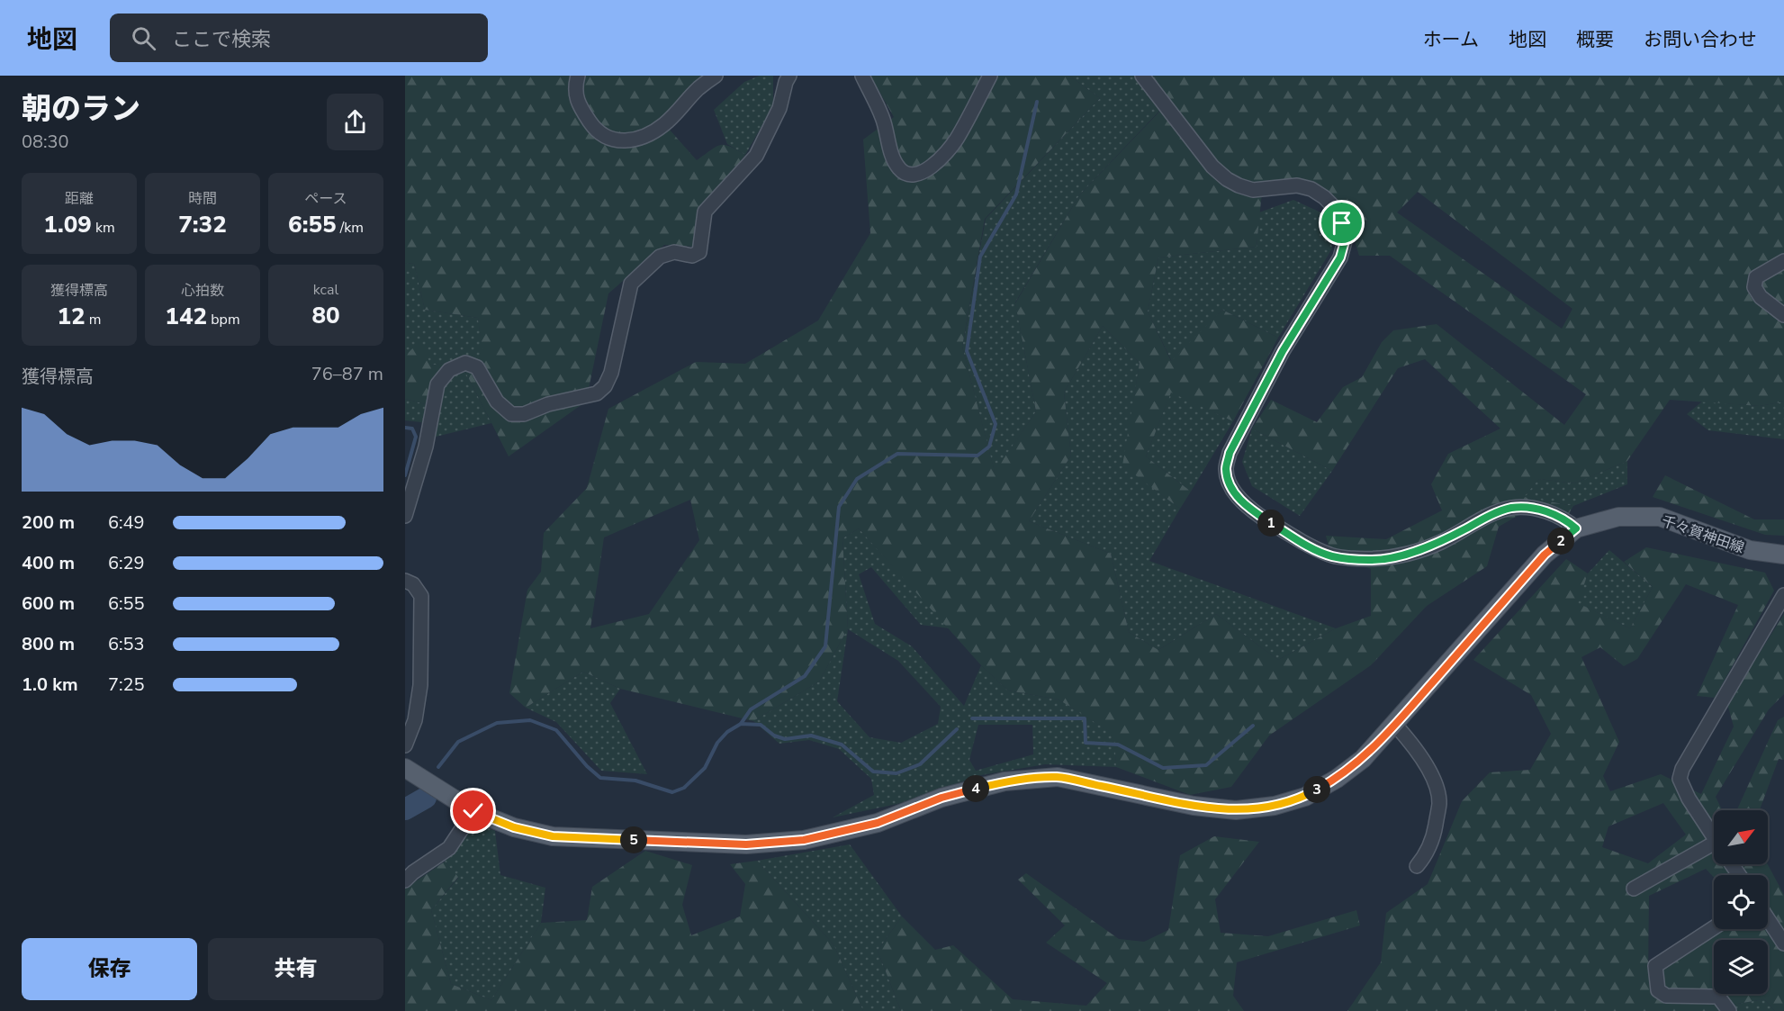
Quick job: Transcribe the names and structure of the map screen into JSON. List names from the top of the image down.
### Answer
{
  "streets": {
    "main road": ["千々賀神田線"]
  },
  "north": "top right",
  "page": {
    "header": "地図",
    "search": "ここで検索",
    "nav": [
      "ホーム",
      "地図",
      "概要",
      "お問い合わせ"
    ],
    "heading": ["朝のラン", "08:30"],
    "stats": [
      ["距離", "1.09 km"],
      ["時間", "7:32"],
      ["ペース", "6:55 /km"],
      ["獲得標高", "12 m"],
      ["心拍数", "142 bpm"],
      ["kcal", "80"]
    ],
    "chart": ["獲得標高", "76–87 m"],
    "list": [
      {
        "name": "200 m",
        "note": "6:49"
      },
      {
        "name": "400 m",
        "note": "6:29"
      },
      {
        "name": "600 m",
        "note": "6:55"
      },
      {
        "name": "800 m",
        "note": "6:53"
      },
      {
        "name": "1.0 km",
        "note": "7:25"
      }
    ],
    "pins": [
      "1",
      "2",
      "4",
      "3",
      "5"
    ],
    "buttons": ["保存", "共有"]
  }
}
